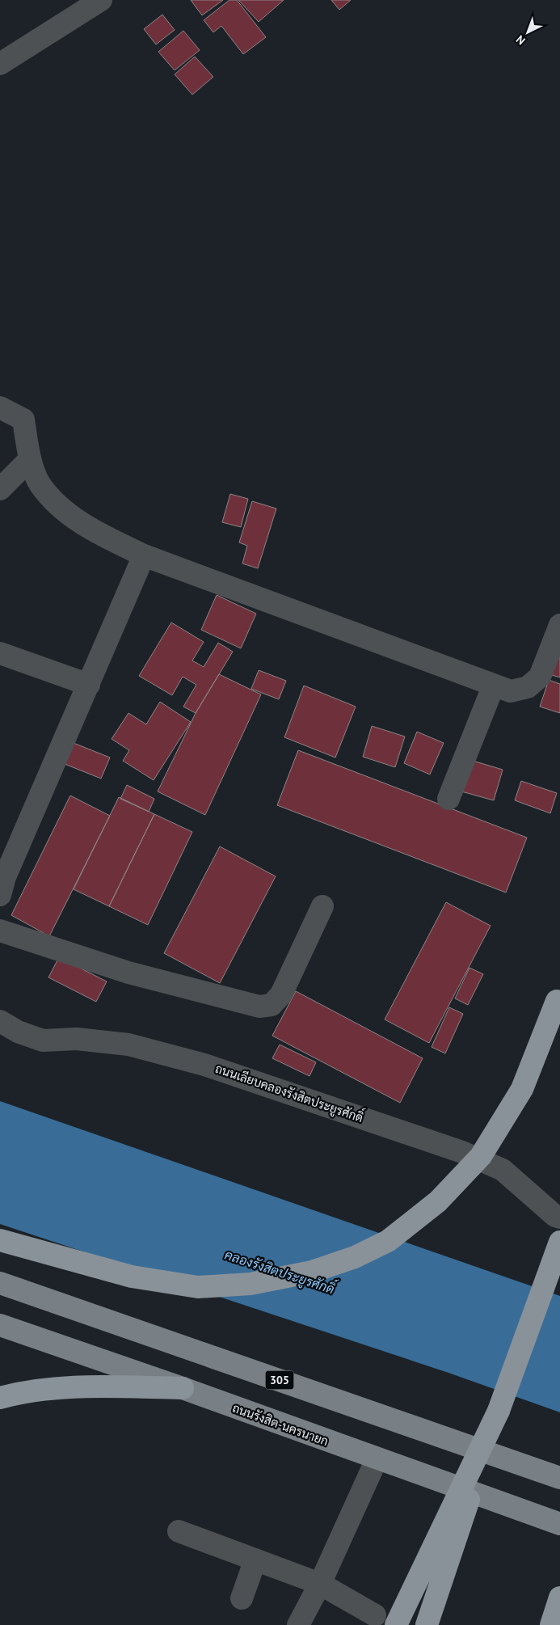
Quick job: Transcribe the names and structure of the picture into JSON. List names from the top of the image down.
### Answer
{
  "streets": {
    "main road": ["305", "ถนนรังสิต-นครนายก"],
    "street": ["ถนนเลียบคลองรังสิตประยูรศักดิ์"]
  },
  "water": ["คลองรังสิตประยูรศักดิ์"],
  "north": "bottom left"
}
